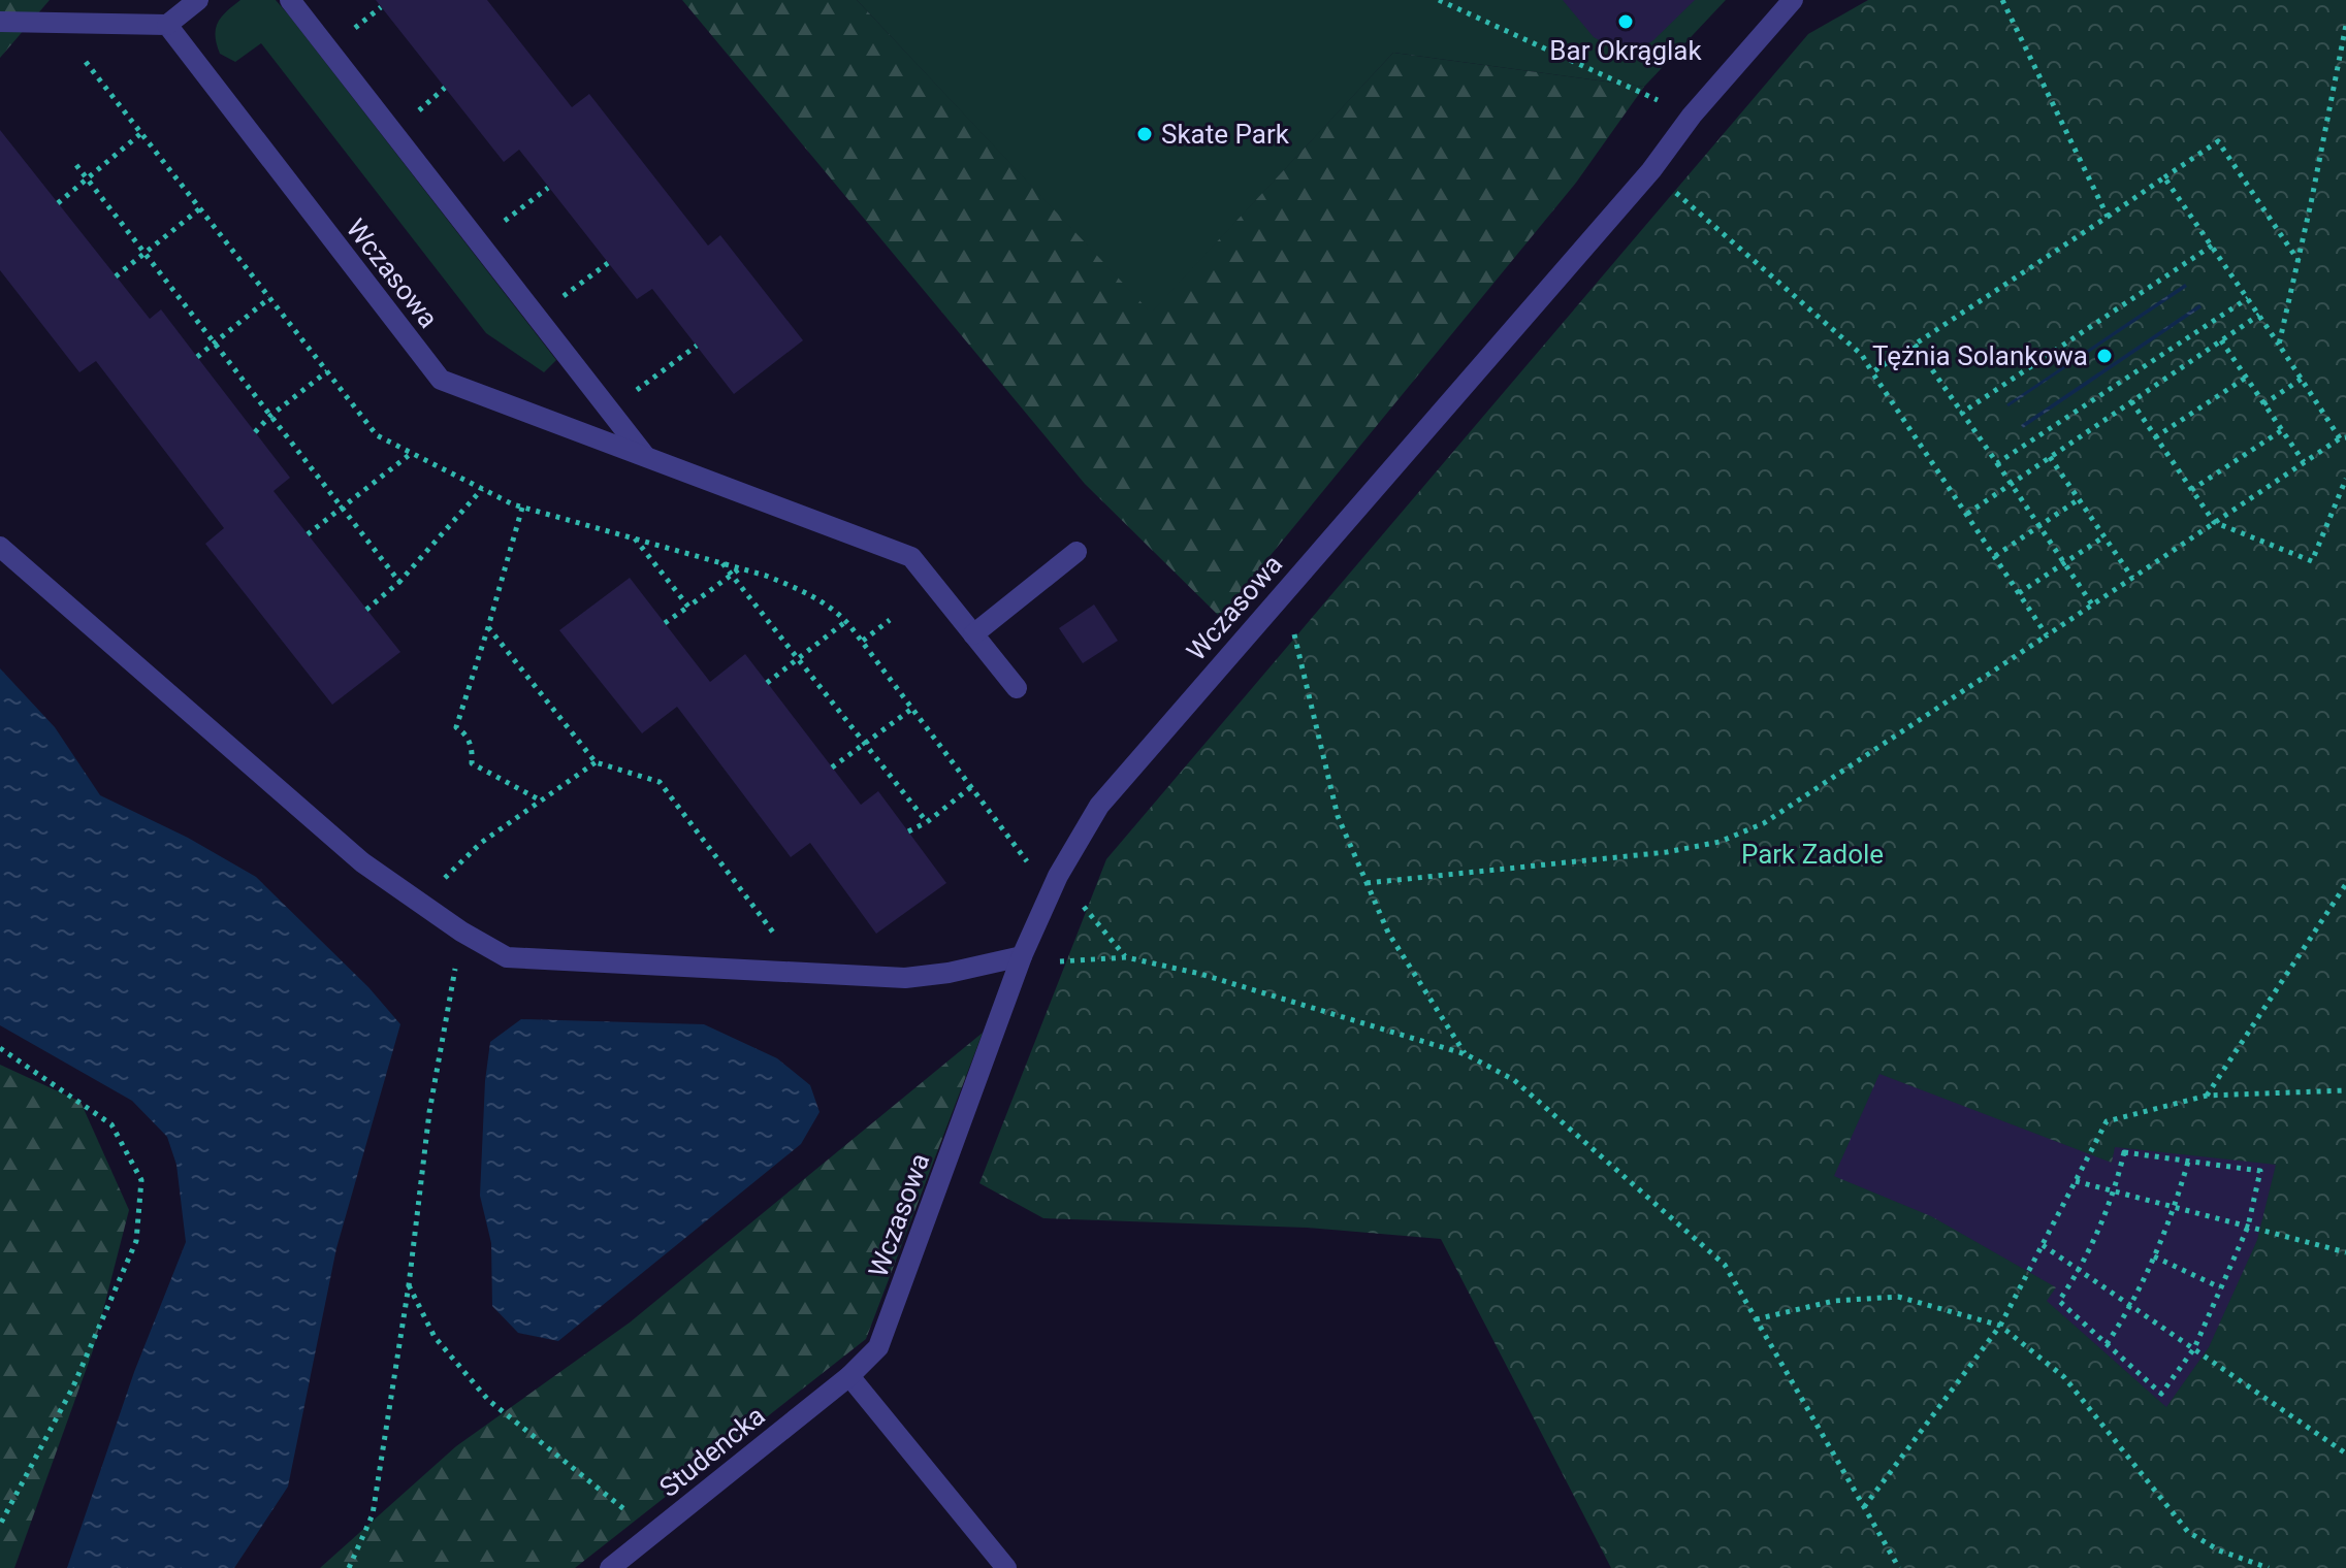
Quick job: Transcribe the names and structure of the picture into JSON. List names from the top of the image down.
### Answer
{
  "streets": {
    "street": ["Wczasowa", "Studencka"]
  },
  "crossings": [
    ["Wczasowa", "Studencka"]
  ],
  "parks": ["Park Zadole"],
  "places": ["Bar Okrąglak", "Skate Park", "Tężnia Solankowa"]
}
